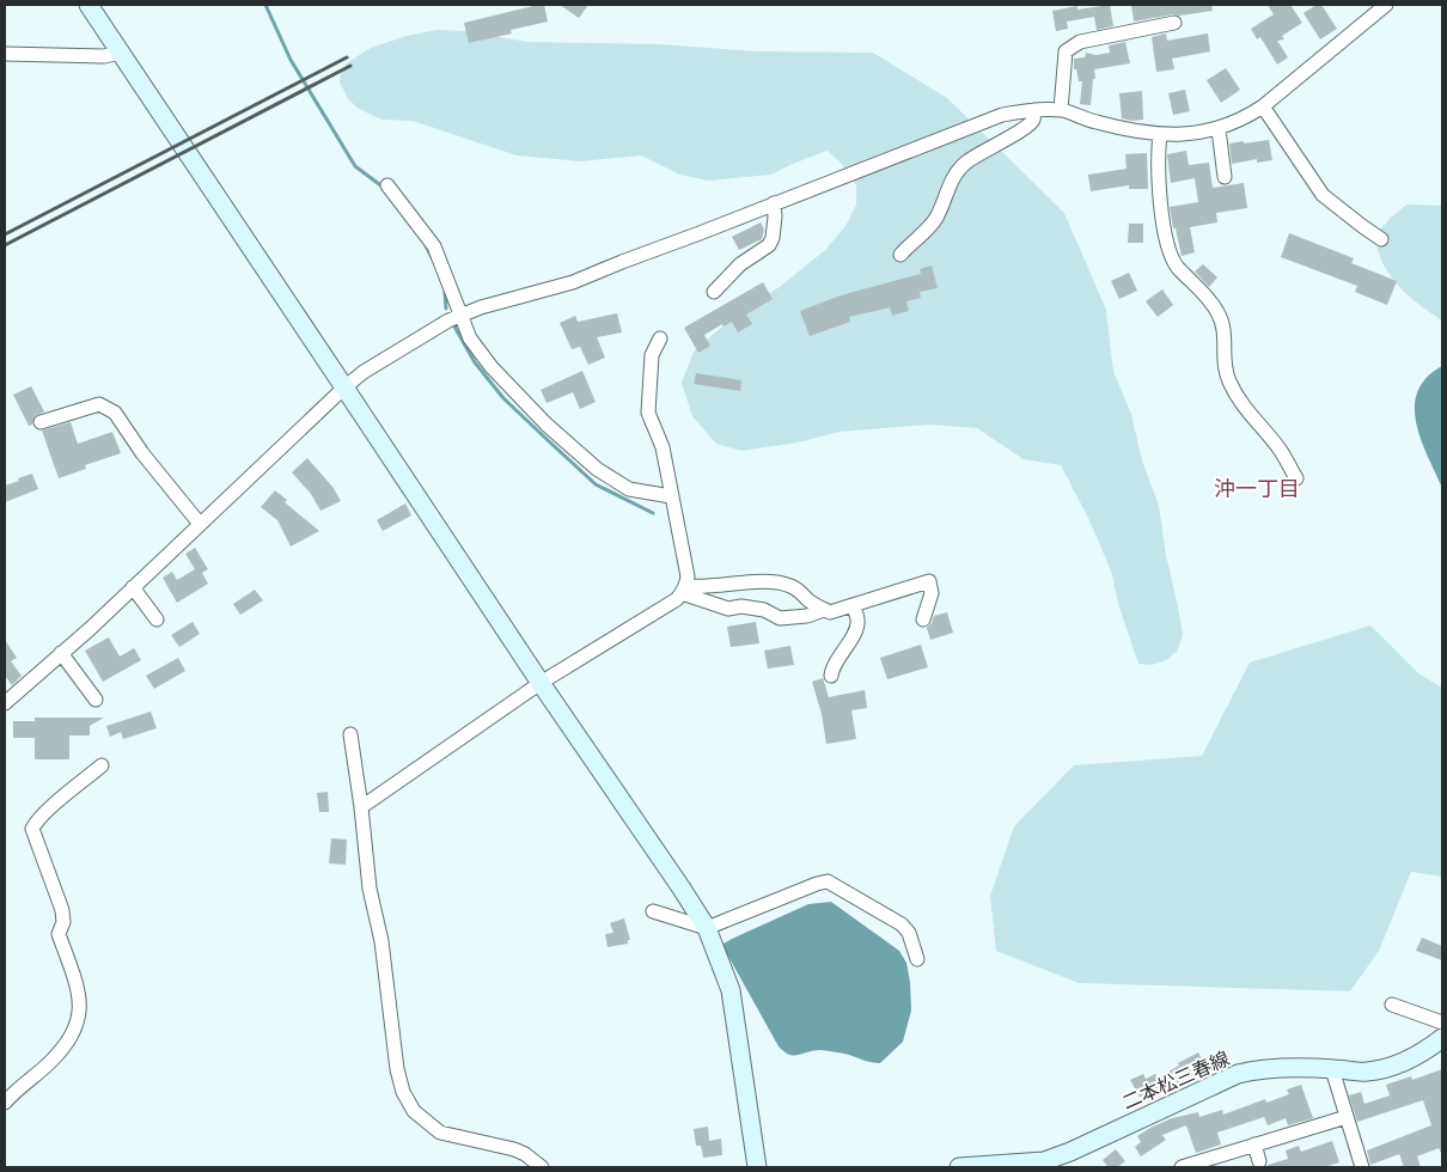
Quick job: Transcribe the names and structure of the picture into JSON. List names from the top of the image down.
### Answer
{
  "streets": {
    "street": ["二本松三春線"]
  },
  "districts": ["沖一丁目"]
}
